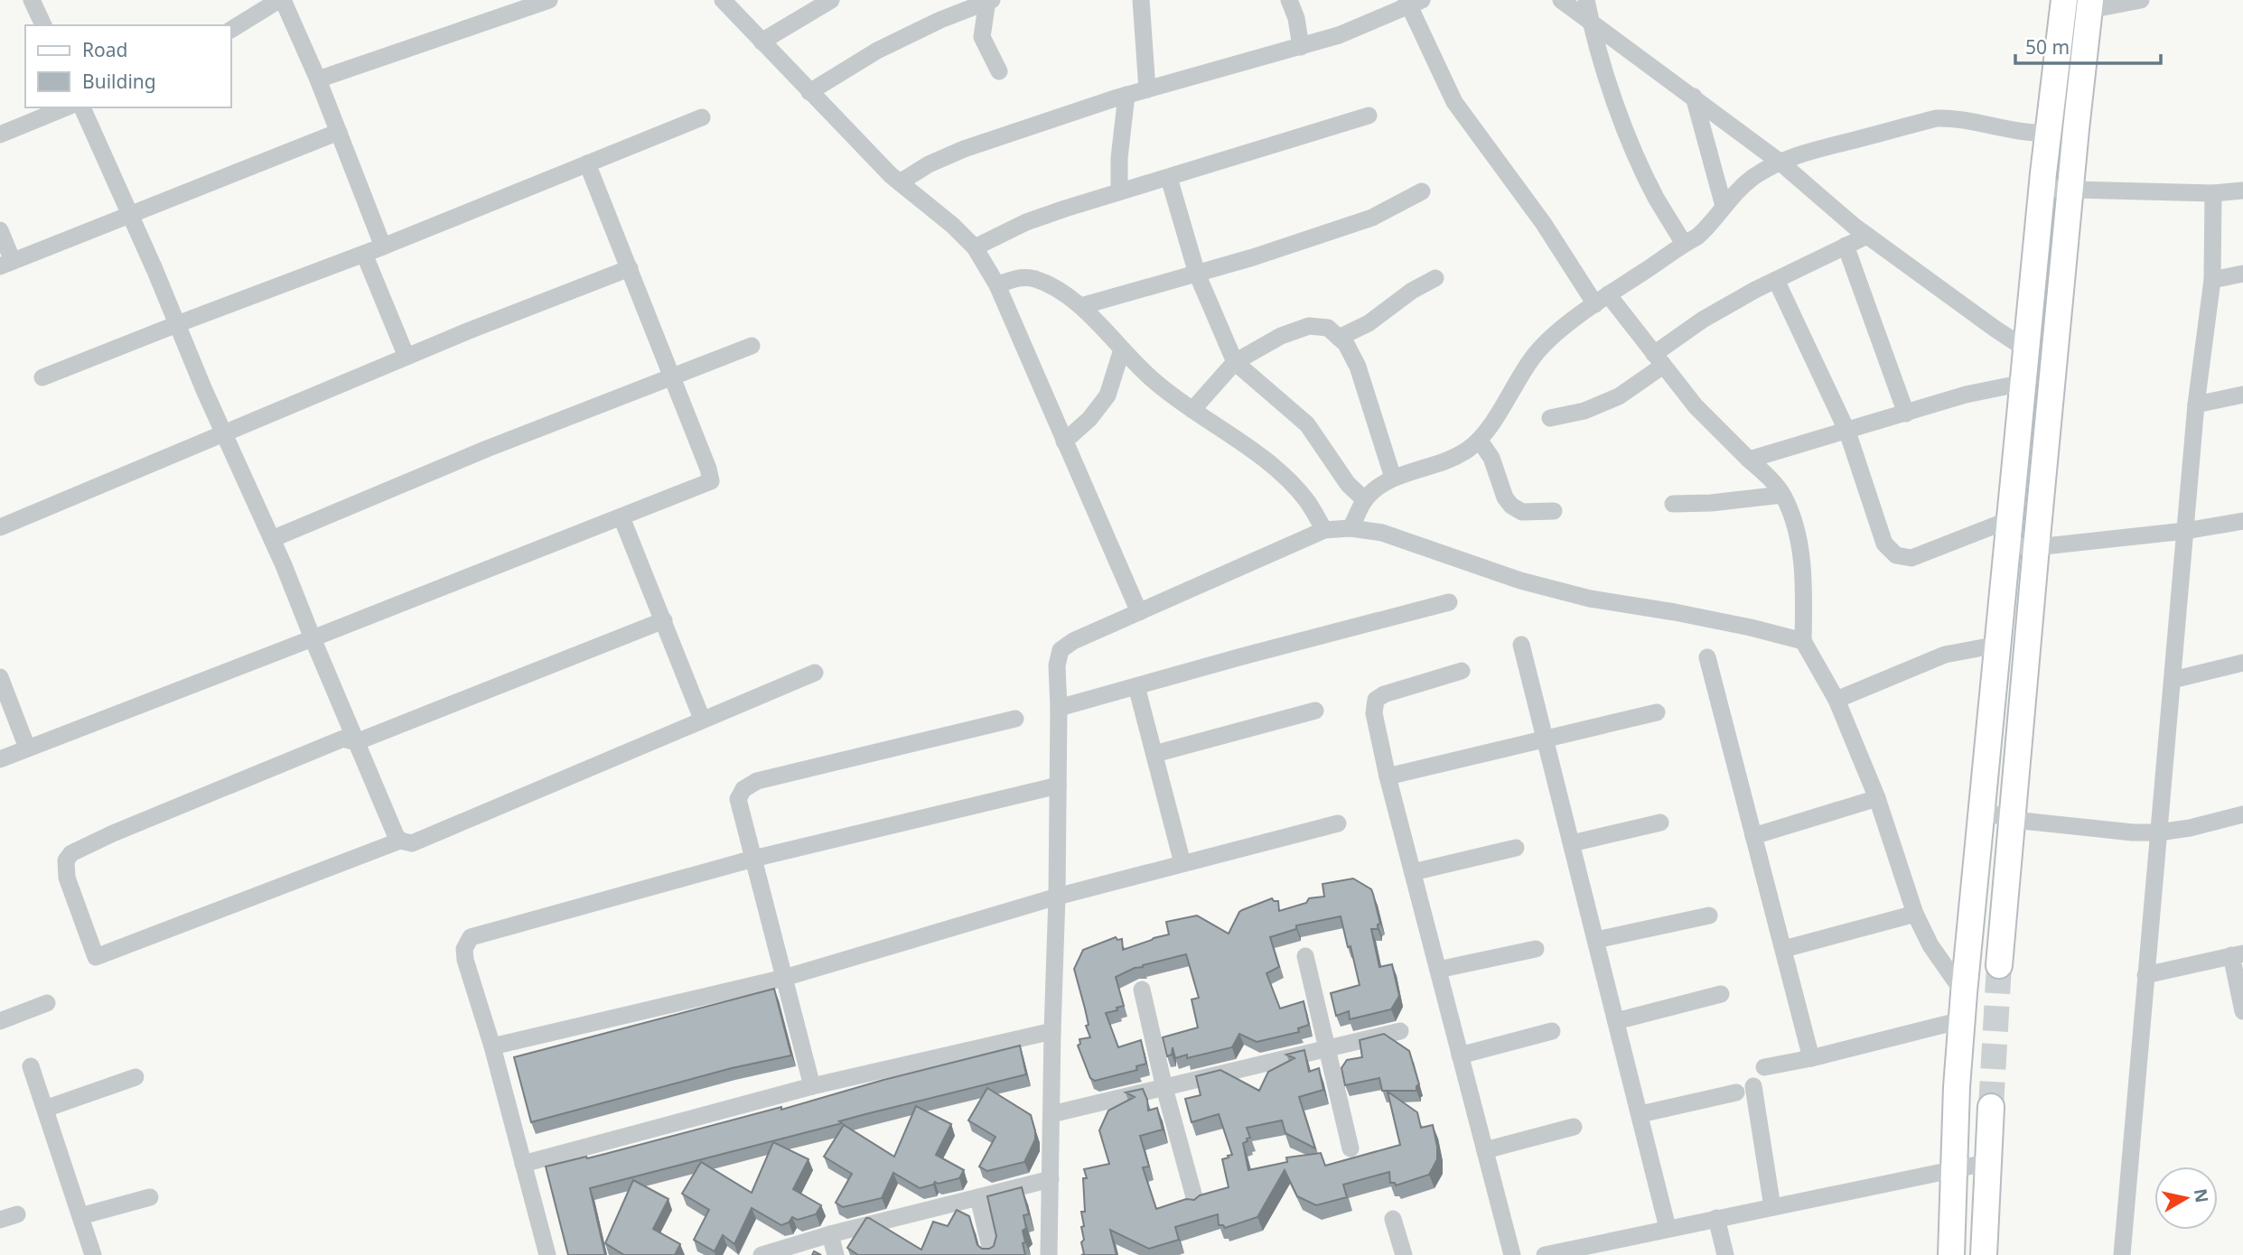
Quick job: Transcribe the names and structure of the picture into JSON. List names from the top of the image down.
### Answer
{
  "legend": ["Road", "Building"],
  "scale_bar": "50 m",
  "north": "right"
}
